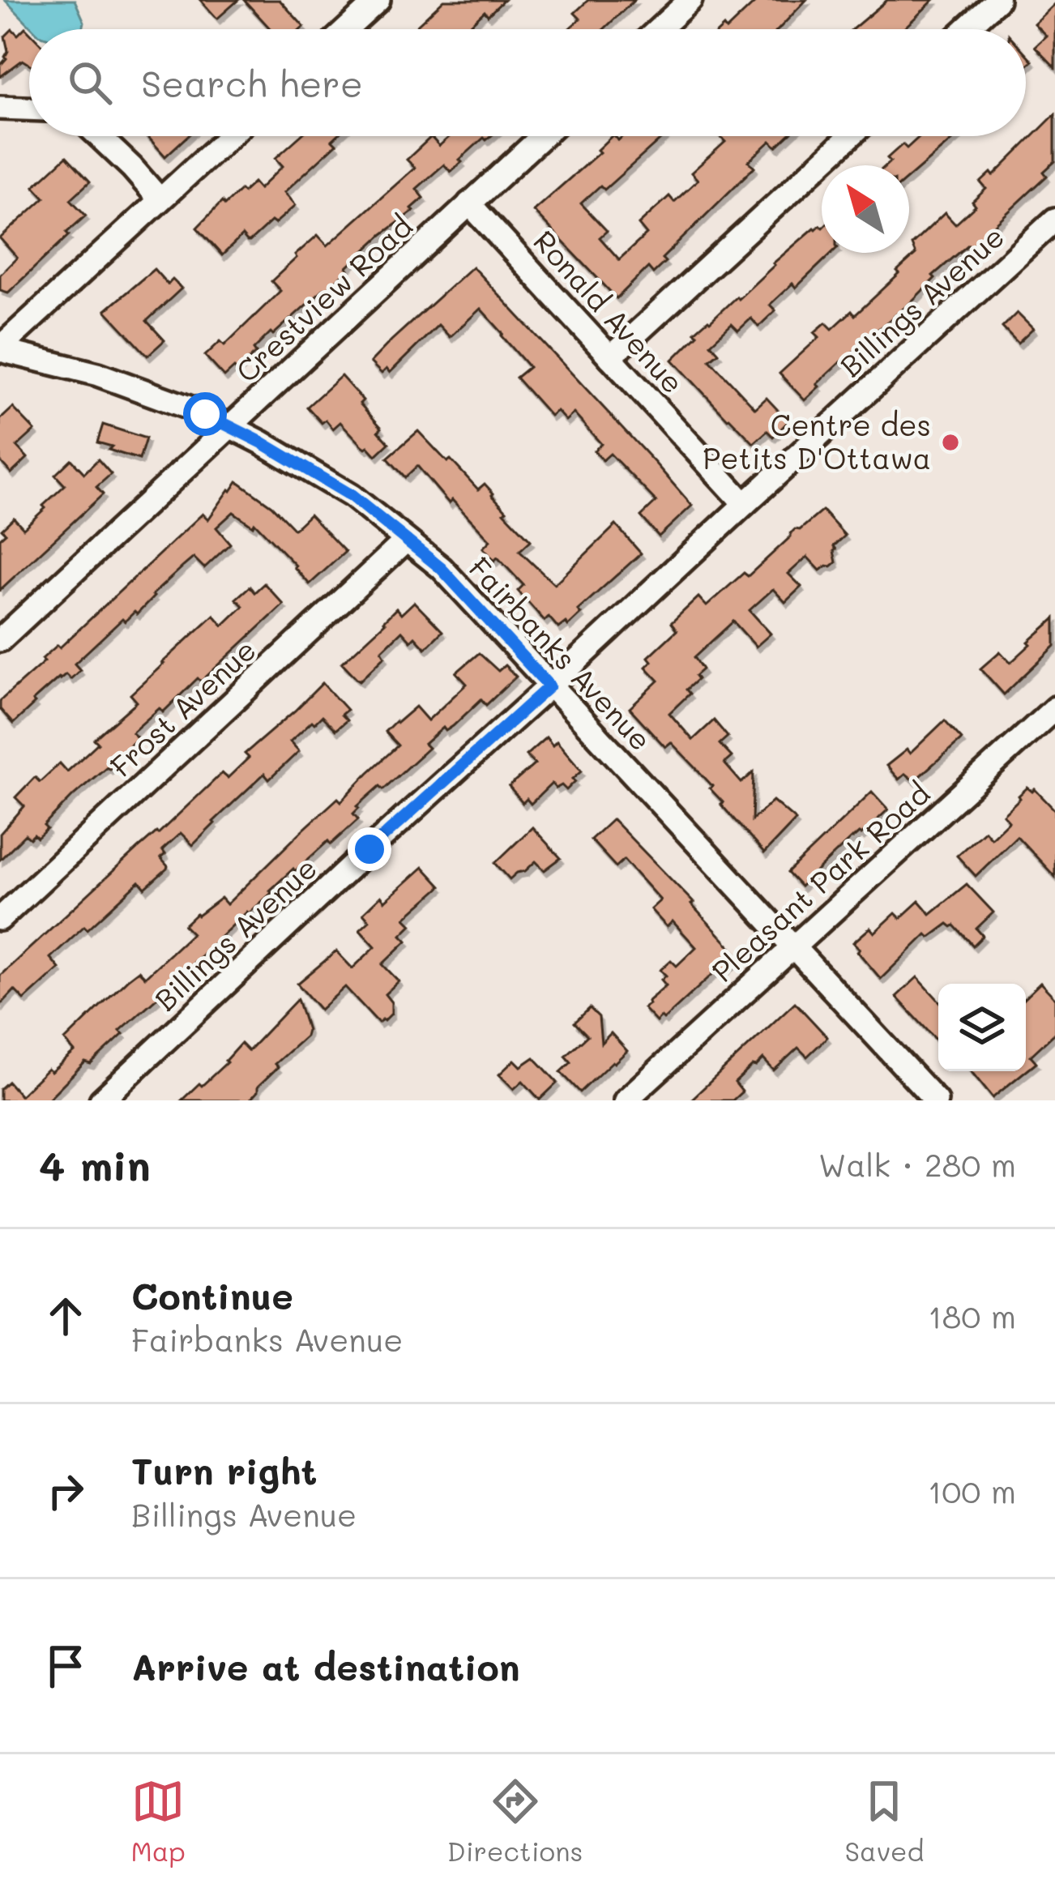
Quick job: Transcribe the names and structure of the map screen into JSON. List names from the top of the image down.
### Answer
{
  "streets": {
    "street": [
      "Crestview Road",
      "Billings Avenue",
      "Ronald Avenue",
      "Fairbanks Avenue",
      "Frost Avenue",
      "Pleasant Park Road"
    ]
  },
  "crossings": [
    ["Crestview Road", "Ronald Avenue"],
    ["Crestview Road", "Fairbanks Avenue"],
    ["Billings Avenue", "Ronald Avenue"],
    ["Billings Avenue", "Fairbanks Avenue"],
    ["Fairbanks Avenue", "Frost Avenue"],
    ["Fairbanks Avenue", "Pleasant Park Road"]
  ],
  "places": ["Centre des Petits D'Ottawa"],
  "north": "top left",
  "page": {
    "search": "Search here",
    "heading": ["4 min", "Walk · 280 m"],
    "list": [
      ["Continue", "Fairbanks Avenue", "180 m"],
      ["Turn right", "Billings Avenue", "100 m"],
      "Arrive at destination"
    ],
    "nav": ["Map", "Directions", "Saved"]
  }
}
